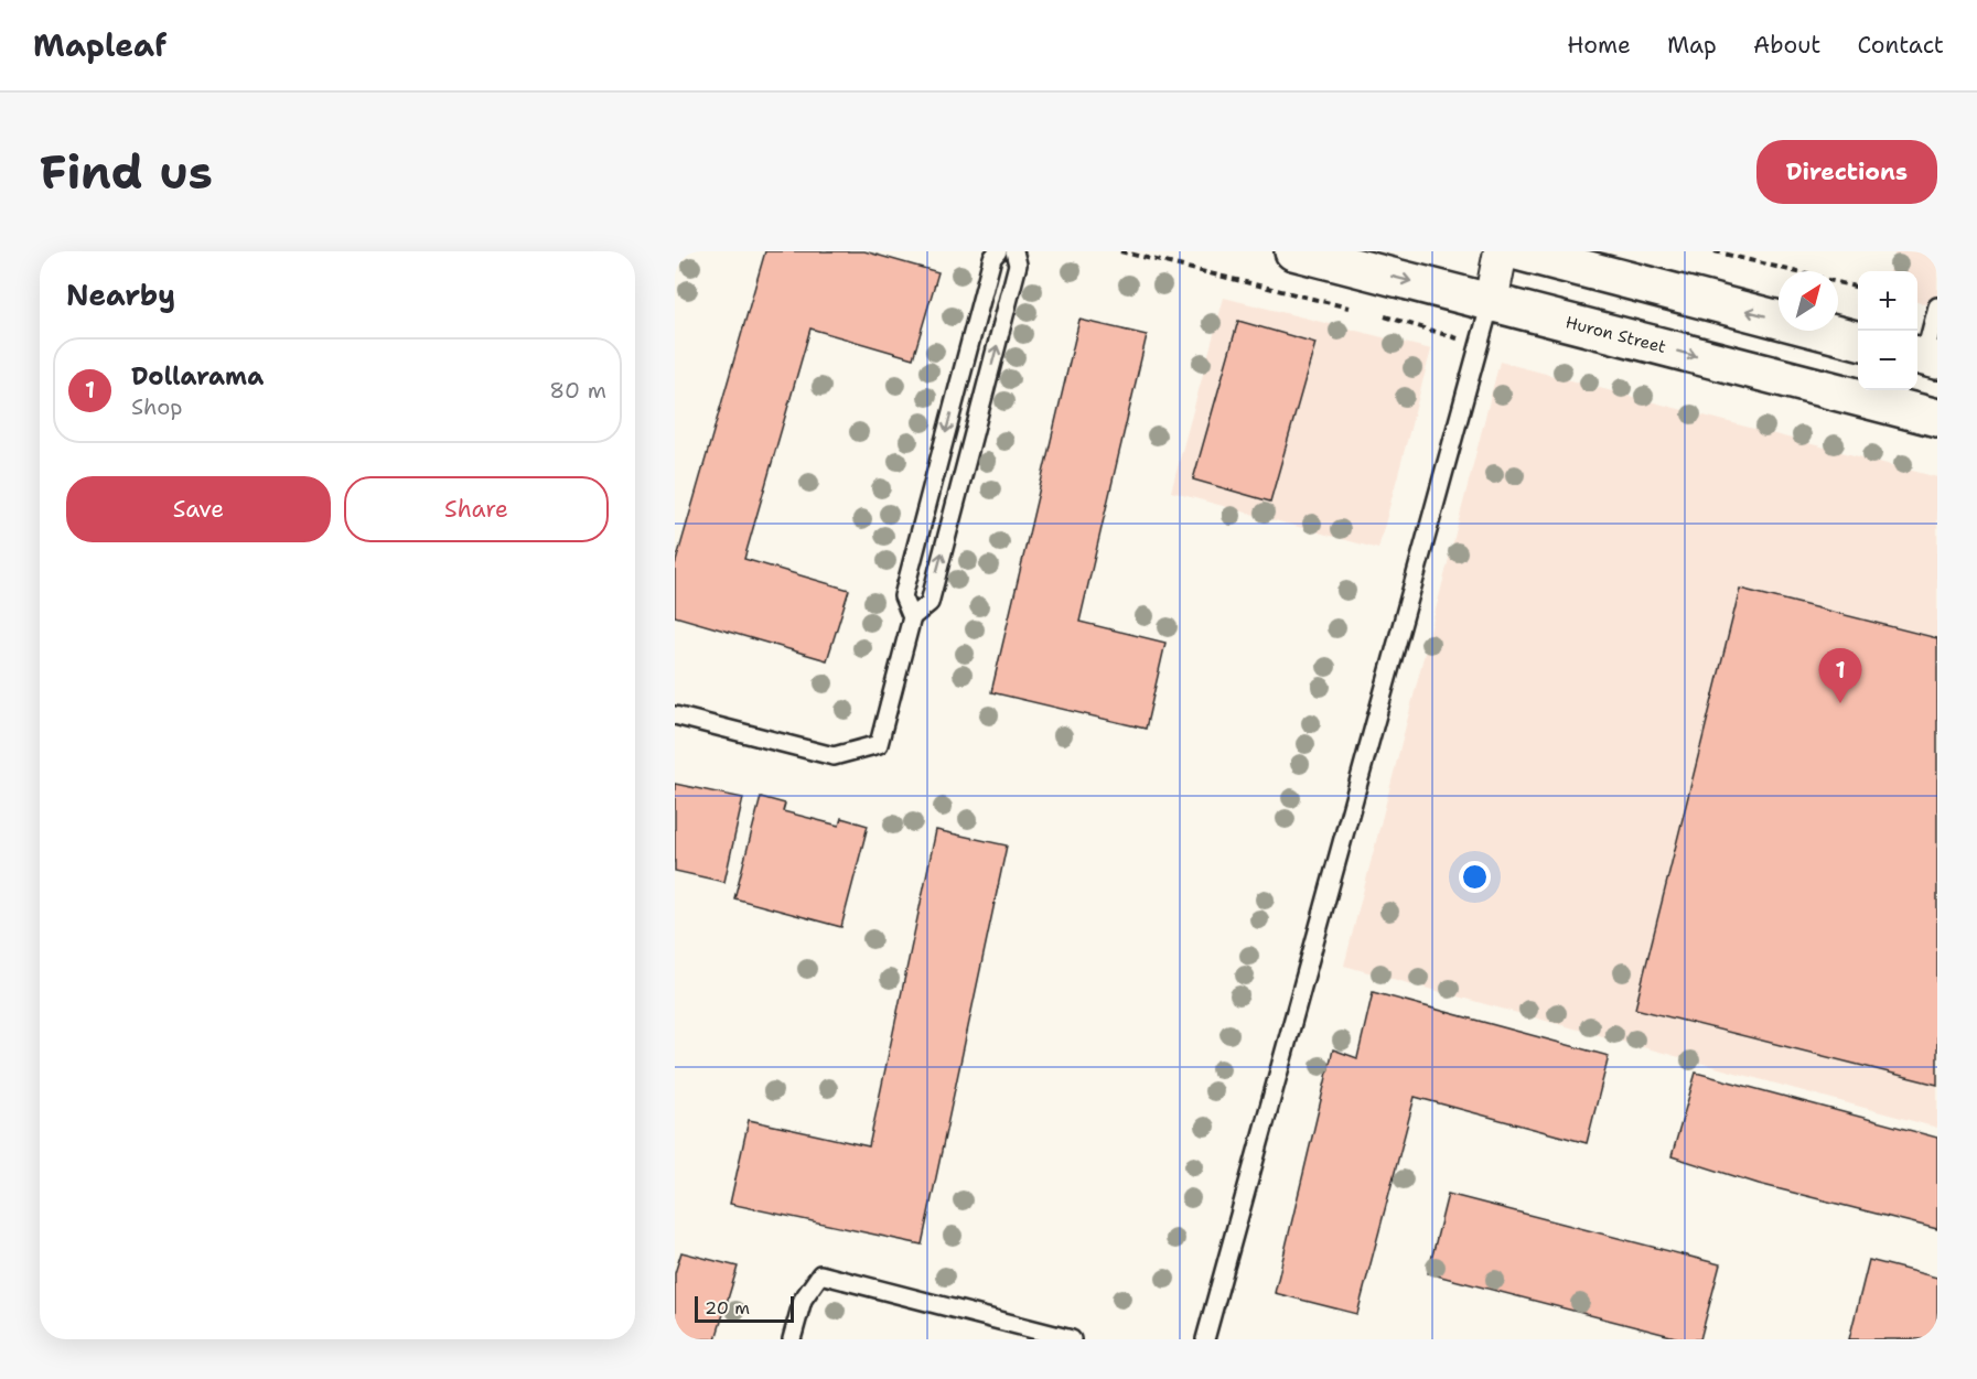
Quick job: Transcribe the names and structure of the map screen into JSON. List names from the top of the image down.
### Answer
{
  "streets": {
    "main road": ["Huron Street"]
  },
  "scale_bar": "20 m",
  "north": "top right",
  "page": {
    "header": "Mapleaf",
    "nav": [
      "Home",
      "Map",
      "About",
      "Contact"
    ],
    "buttons": [
      "Directions",
      ["Save", "Share"]
    ],
    "title": "Find us",
    "heading": "Nearby",
    "map_buttons": ["+", "−"],
    "list": [
      {
        "mark": "1",
        "name": "Dollarama",
        "note": "Shop",
        "value": "80 m"
      }
    ],
    "pins": "1",
    "scale": "20 m"
  }
}
